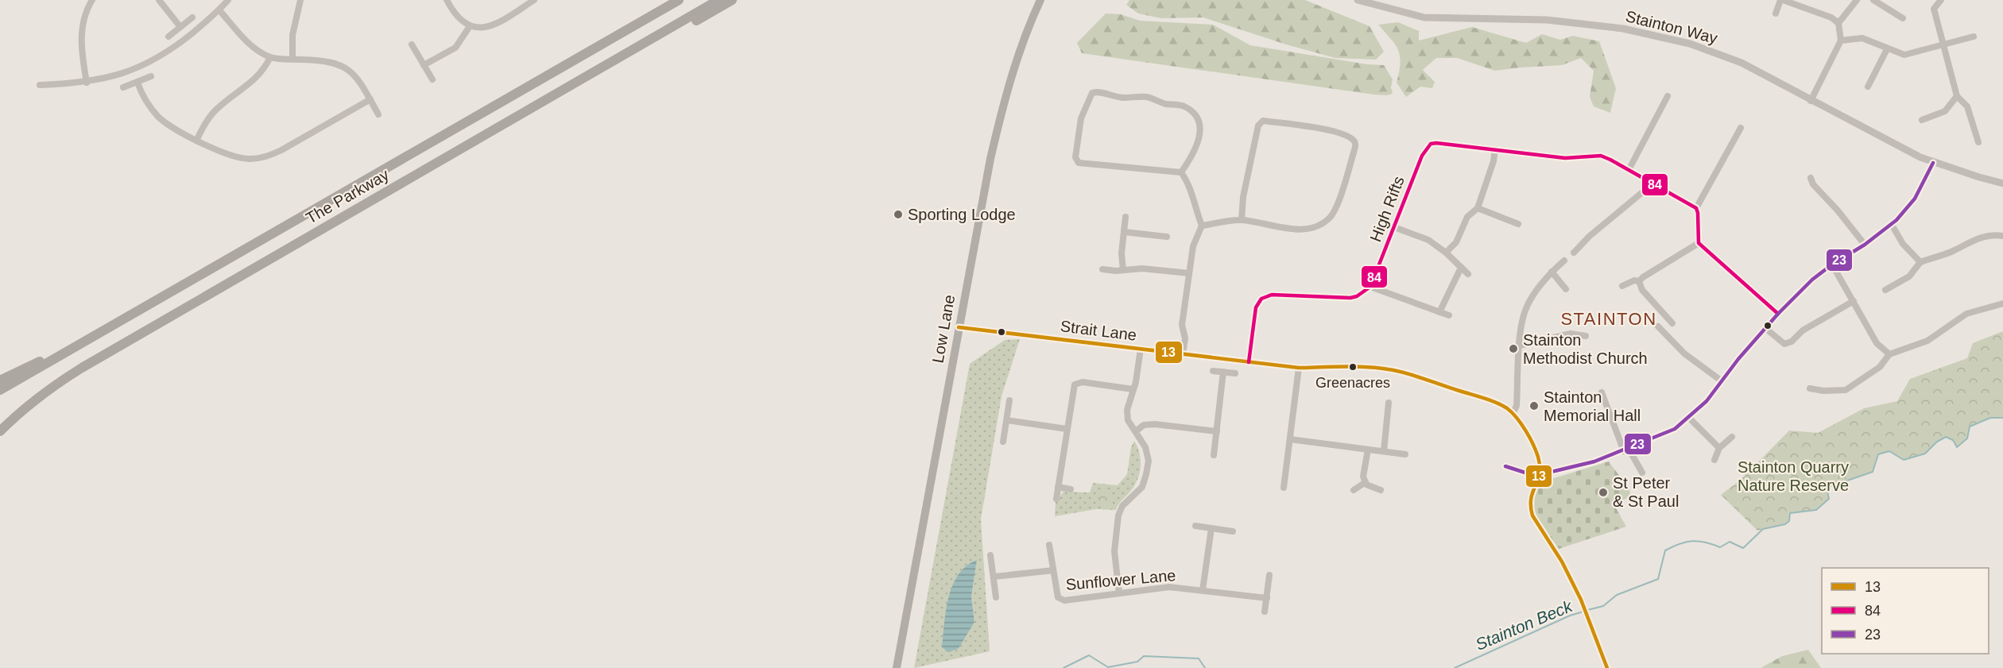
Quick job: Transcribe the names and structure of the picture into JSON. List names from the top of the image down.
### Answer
{
  "streets": {
    "highway": ["The Parkway"],
    "main road": ["Low Lane"],
    "street": [
      "Stainton Way",
      "High Rifts",
      "Strait Lane",
      "Sunflower Lane"
    ]
  },
  "crossings": [
    ["Low Lane", "Strait Lane"]
  ],
  "districts": ["STAINTON"],
  "water": ["Stainton Beck"],
  "parks": ["Stainton Quarry Nature Reserve"],
  "places": [
    "Sporting Lodge",
    "Stainton Methodist Church",
    "Greenacres",
    "Stainton Memorial Hall",
    "St Peter & St Paul"
  ],
  "lines": ["transit line 84", "transit line 23", "transit line 13"],
  "legend": ["13", "84", "23"]
}
